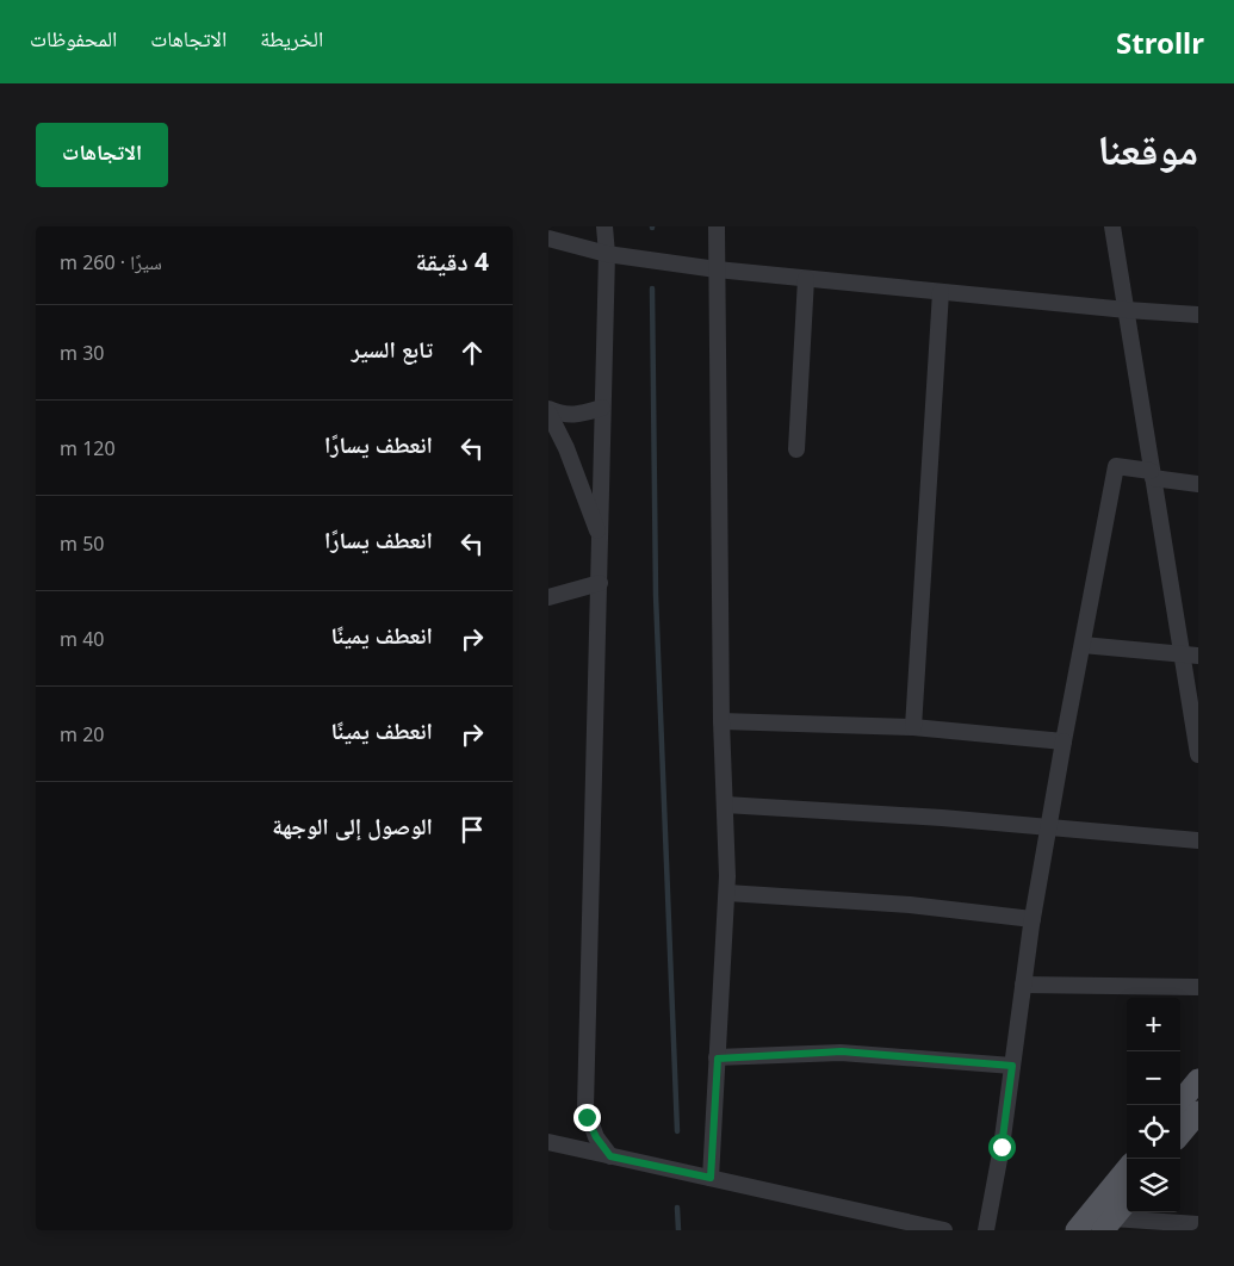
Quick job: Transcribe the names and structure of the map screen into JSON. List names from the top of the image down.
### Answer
{
  "page": {
    "header": "Strollr",
    "nav": ["الخريطة", "الاتجاهات", "المحفوظات"],
    "title": "موقعنا",
    "buttons": "الاتجاهات",
    "heading": ["4 دقيقة", "سيرًا · 260 m"],
    "list": [
      ["تابع السير", "30 m"],
      ["انعطف يسارًا", "120 m"],
      ["انعطف يسارًا", "50 m"],
      ["انعطف يمينًا", "40 m"],
      ["انعطف يمينًا", "20 m"],
      "الوصول إلى الوجهة"
    ],
    "map_buttons": ["+", "−"]
  }
}
